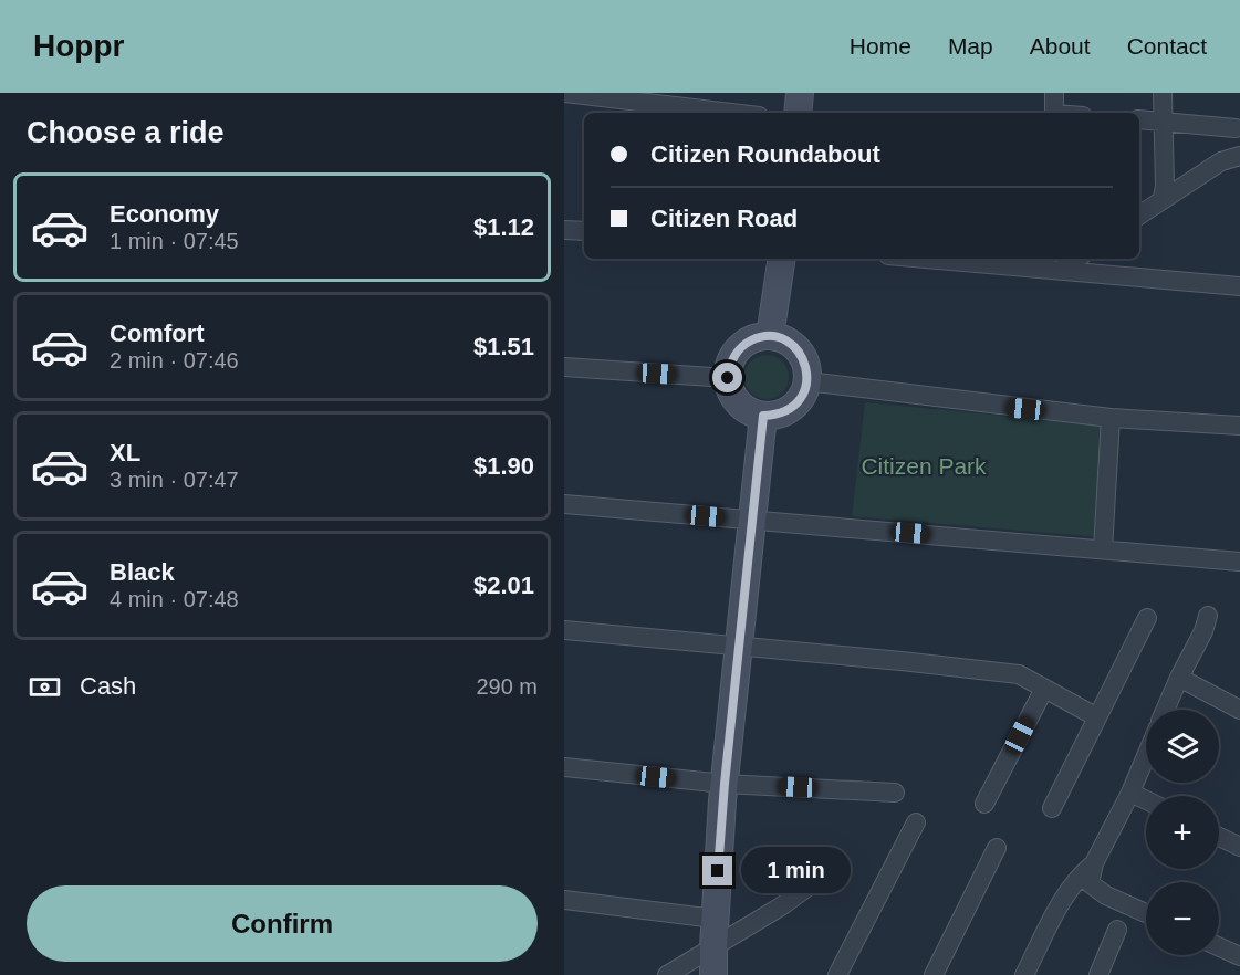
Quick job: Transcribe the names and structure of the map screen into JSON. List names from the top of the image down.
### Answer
{
  "parks": ["Citizen Park"],
  "page": {
    "header": "Hoppr",
    "nav": [
      "Home",
      "Map",
      "About",
      "Contact"
    ],
    "heading": "Choose a ride",
    "banner": ["Citizen Roundabout", "Citizen Road"],
    "list": [
      {
        "name": "Economy",
        "note": "1 min · 07:45",
        "value": "$1.12"
      },
      {
        "name": "Comfort",
        "note": "2 min · 07:46",
        "value": "$1.51"
      },
      {
        "name": "XL",
        "note": "3 min · 07:47",
        "value": "$1.90"
      },
      {
        "name": "Black",
        "note": "4 min · 07:48",
        "value": "$2.01"
      }
    ],
    "pay": ["Cash", "290 m"],
    "map_buttons": ["+", "−"],
    "bubble": "1 min",
    "buttons": "Confirm"
  }
}
